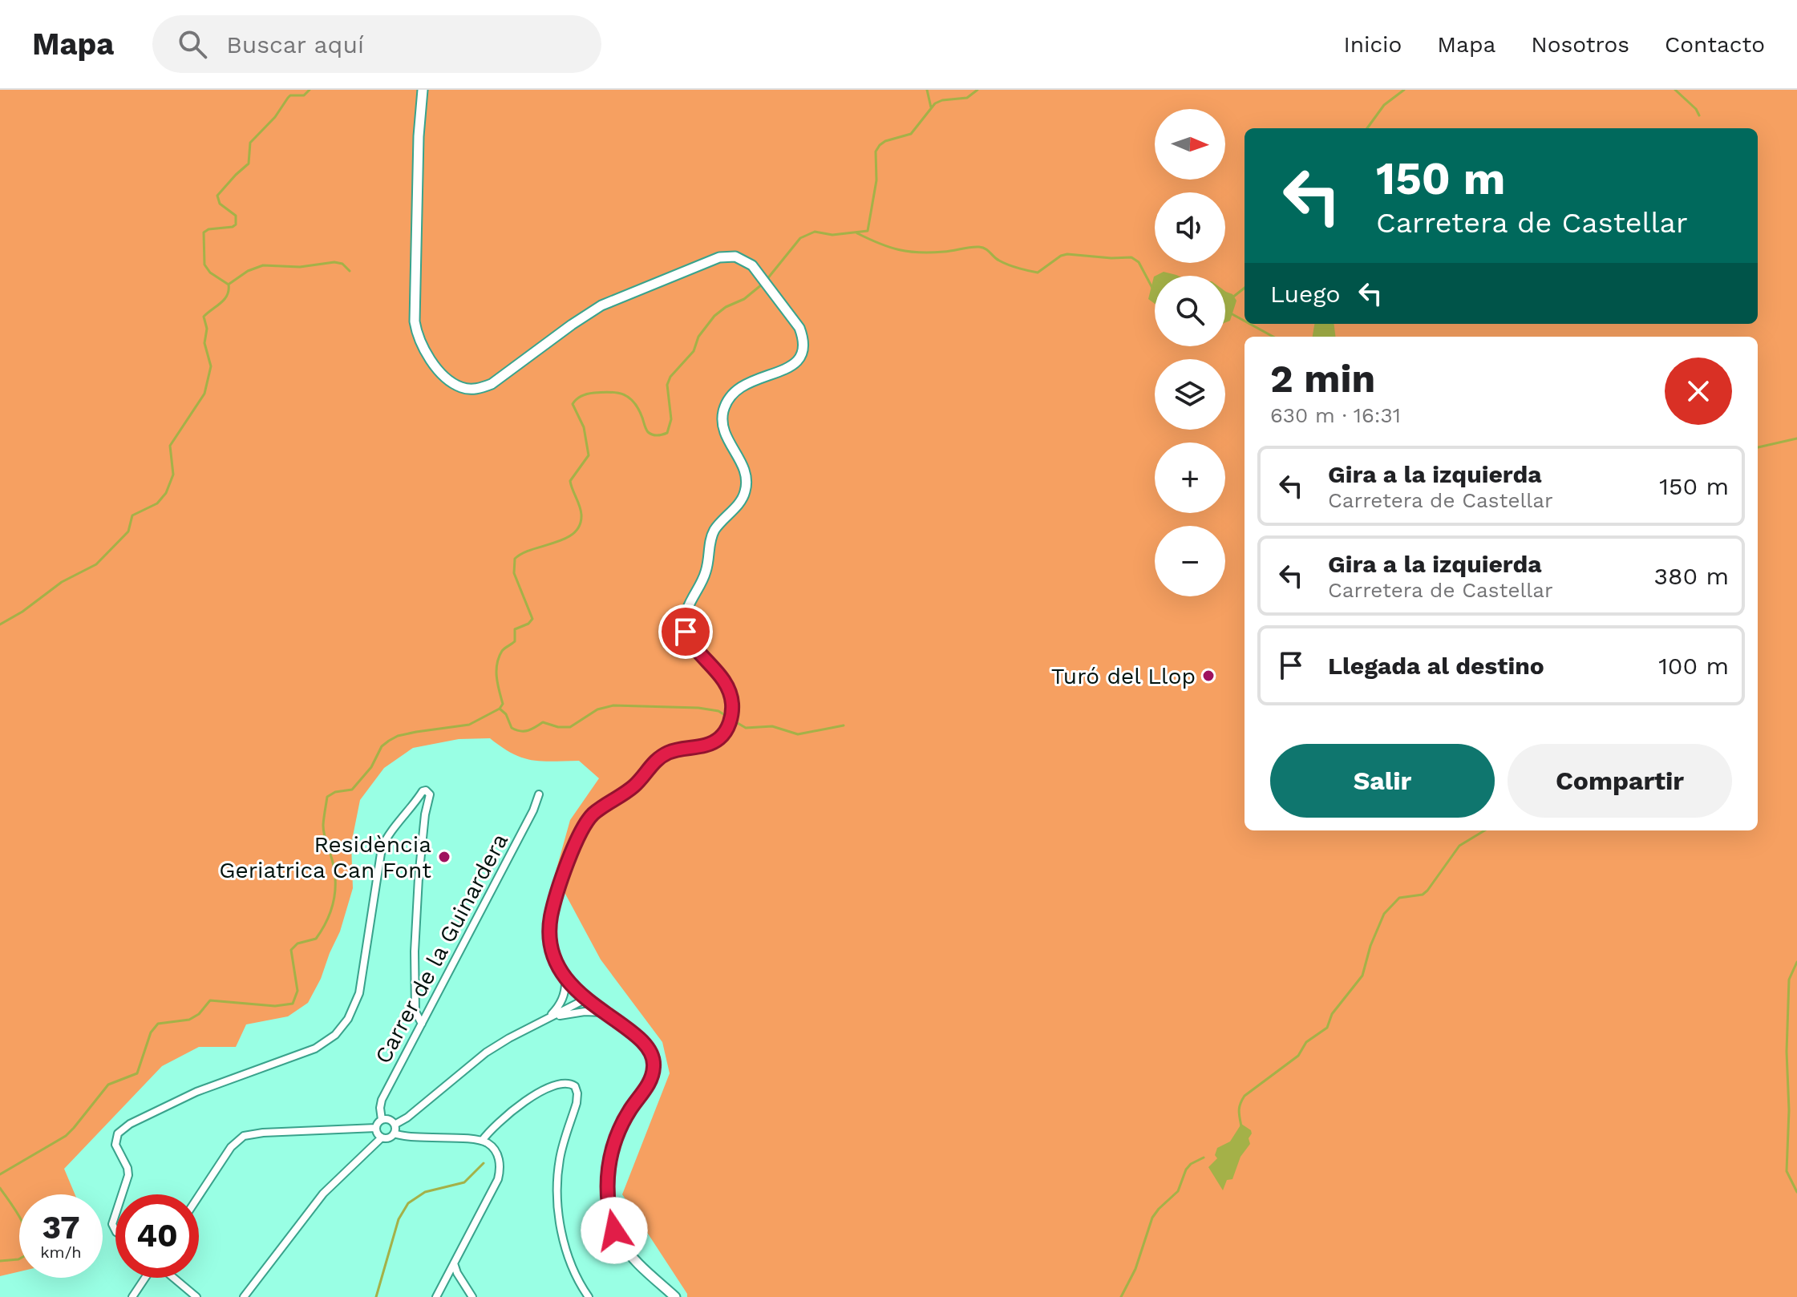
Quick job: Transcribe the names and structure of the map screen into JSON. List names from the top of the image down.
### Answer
{
  "streets": {
    "street": ["Carrer de la Guinardera"]
  },
  "places": ["Turó del Llop", "Residència Geriatrica Can Font"],
  "north": "right",
  "page": {
    "header": "Mapa",
    "search": "Buscar aquí",
    "nav": [
      "Inicio",
      "Mapa",
      "Nosotros",
      "Contacto"
    ],
    "map_buttons": ["+", "−"],
    "turn": ["150 m", "Carretera de Castellar"],
    "then": "Luego",
    "heading": ["2 min", "630 m · 16:31"],
    "list": [
      {
        "name": "Gira a la izquierda",
        "note": "Carretera de Castellar",
        "value": "150 m"
      },
      {
        "name": "Gira a la izquierda",
        "note": "Carretera de Castellar",
        "value": "380 m"
      },
      {
        "name": "Llegada al destino",
        "value": "100 m"
      }
    ],
    "buttons": ["Salir", "Compartir"],
    "speed": "37 km/h",
    "limit": "40"
  }
}
